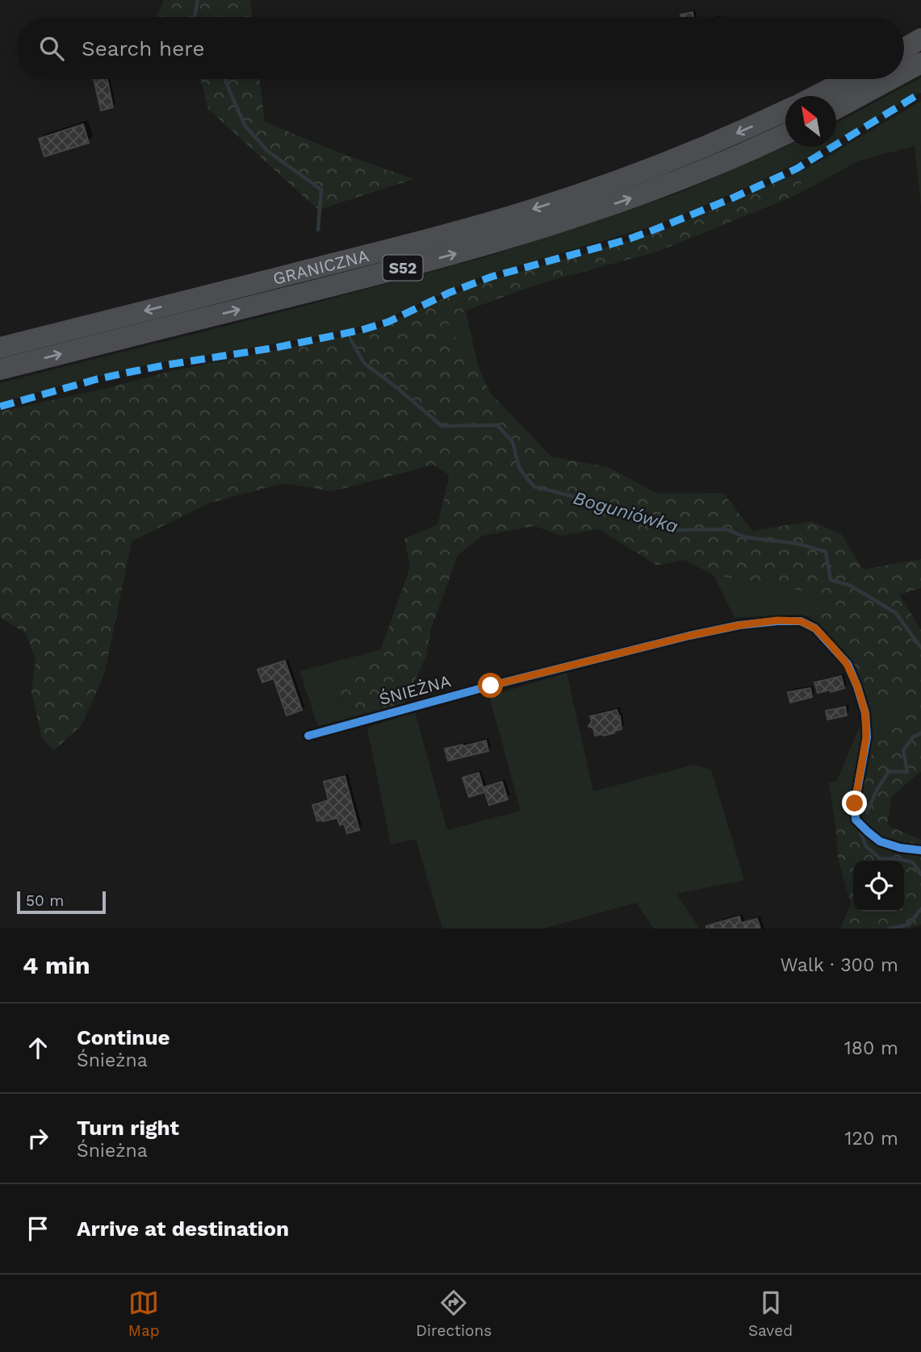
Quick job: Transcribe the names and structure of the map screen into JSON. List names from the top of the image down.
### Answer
{
  "streets": {
    "highway": ["GRANICZNA", "S52"],
    "street": ["ŚNIEŻNA"]
  },
  "water": ["Boguniówka"],
  "scale_bar": "50 m",
  "north": "top left",
  "page": {
    "search": "Search here",
    "scale": "50 m",
    "heading": ["4 min", "Walk · 300 m"],
    "list": [
      ["Continue", "Śnieżna", "180 m"],
      ["Turn right", "Śnieżna", "120 m"],
      "Arrive at destination"
    ],
    "nav": ["Map", "Directions", "Saved"]
  }
}
